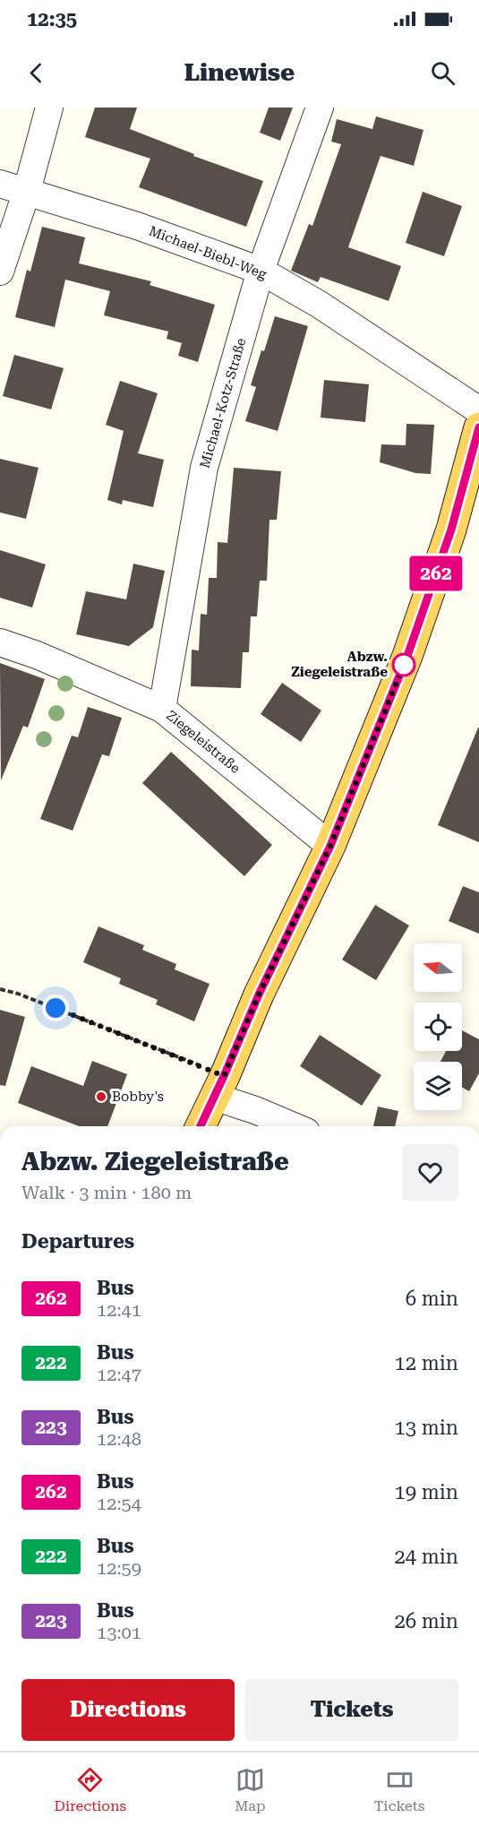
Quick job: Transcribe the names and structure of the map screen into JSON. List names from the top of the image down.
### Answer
{
  "streets": {
    "street": ["Michael-Biebl-Weg", "Michael-Kotz-Straße", "Ziegeleistraße"]
  },
  "crossings": [
    ["Michael-Biebl-Weg", "Michael-Kotz-Straße"],
    ["Michael-Kotz-Straße", "Ziegeleistraße"]
  ],
  "places": ["Abzw. Ziegeleistraße", "Bobby's"],
  "lines": ["bus line 262"],
  "north": "left",
  "page": {
    "status": "12:35",
    "header": "Linewise",
    "on_map": "262",
    "heading": [
      ["Abzw. Ziegeleistraße", "Walk · 3 min · 180 m"],
      "Departures"
    ],
    "list": [
      {
        "mark": "262",
        "name": "Bus",
        "note": "12:41",
        "value": "6 min"
      },
      {
        "mark": "222",
        "name": "Bus",
        "note": "12:47",
        "value": "12 min"
      },
      {
        "mark": "223",
        "name": "Bus",
        "note": "12:48",
        "value": "13 min"
      },
      {
        "mark": "262",
        "name": "Bus",
        "note": "12:54",
        "value": "19 min"
      },
      {
        "mark": "222",
        "name": "Bus",
        "note": "12:59",
        "value": "24 min"
      },
      {
        "mark": "223",
        "name": "Bus",
        "note": "13:01",
        "value": "26 min"
      }
    ],
    "buttons": ["Directions", "Tickets"],
    "tabs": ["Directions", "Map", "Tickets"]
  }
}
